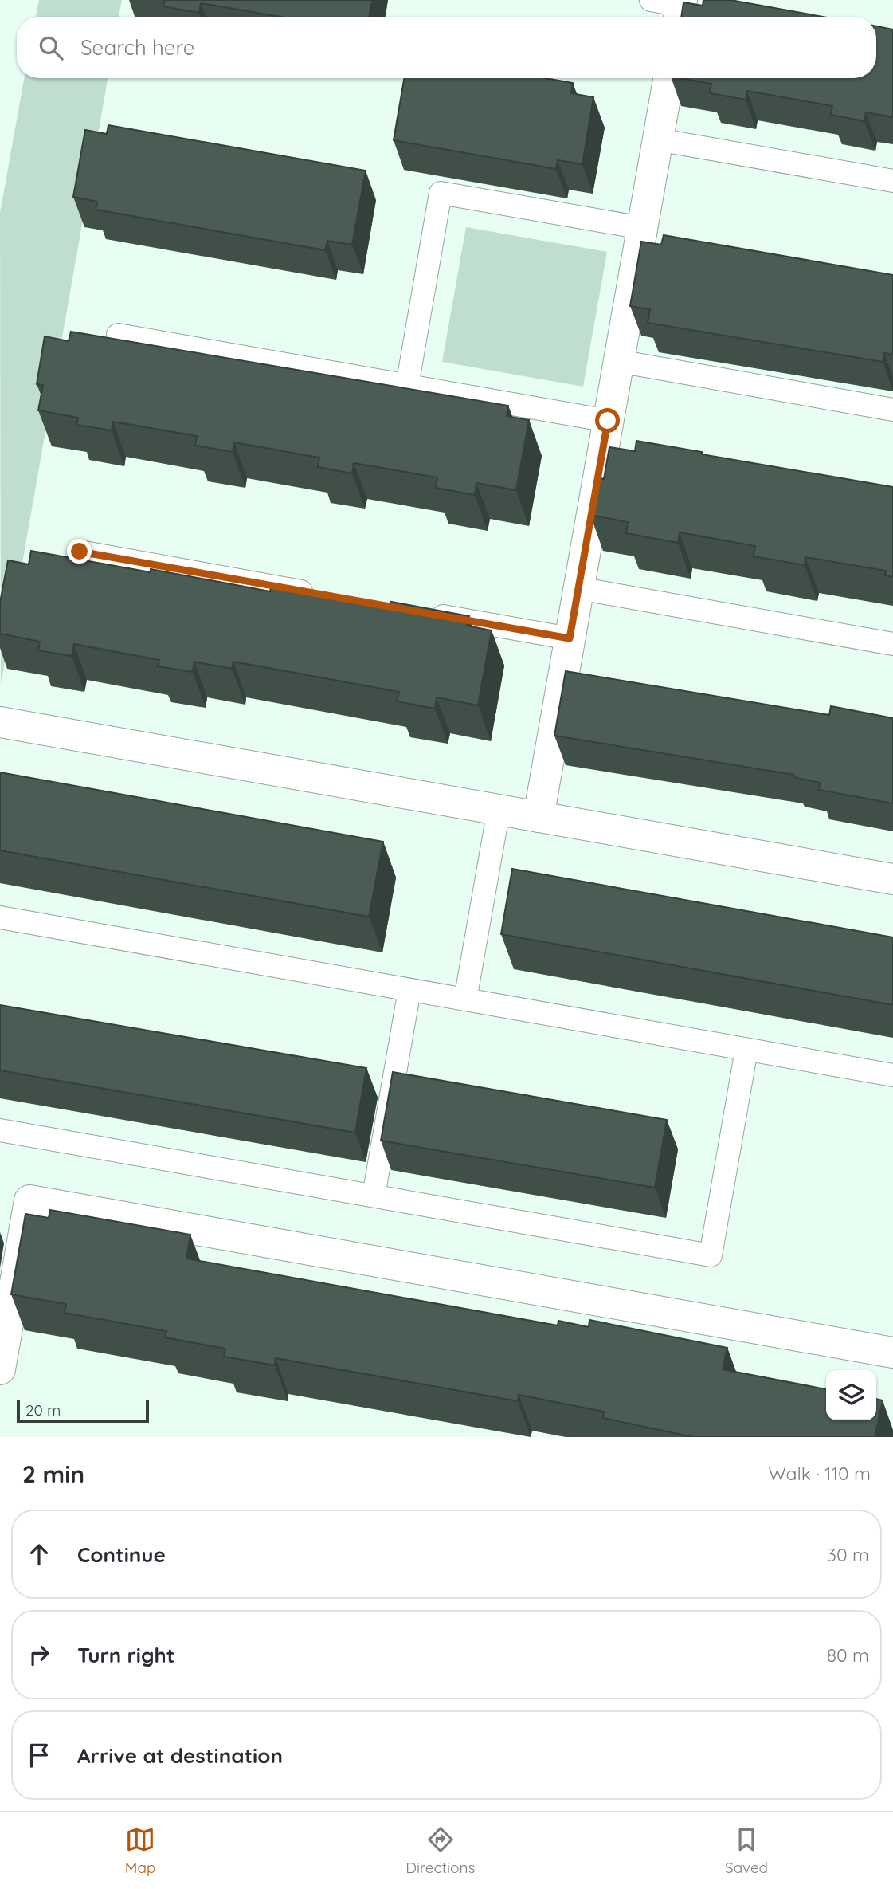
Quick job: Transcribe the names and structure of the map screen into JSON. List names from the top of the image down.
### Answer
{
  "scale_bar": "20 m",
  "page": {
    "search": "Search here",
    "scale": "20 m",
    "heading": ["2 min", "Walk · 110 m"],
    "list": [
      ["Continue", "30 m"],
      ["Turn right", "80 m"],
      "Arrive at destination"
    ],
    "nav": ["Map", "Directions", "Saved"]
  }
}
